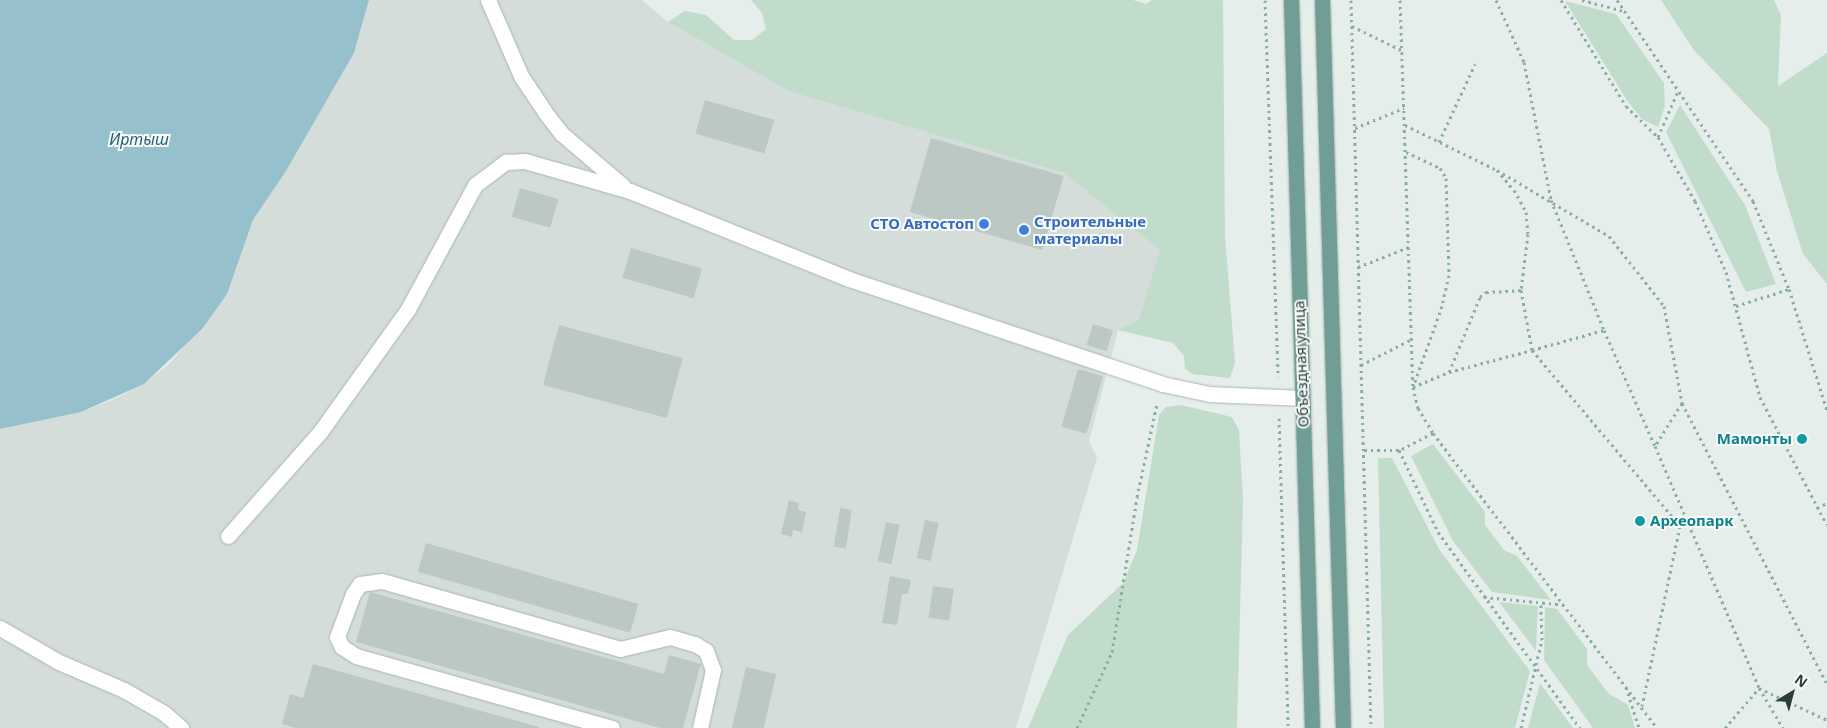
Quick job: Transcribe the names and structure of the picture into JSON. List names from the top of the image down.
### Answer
{
  "streets": {
    "main road": ["Объездная улица"]
  },
  "water": ["Иртыш"],
  "places": [
    "СТО Автостоп",
    "Строительные материалы",
    "Мамонты",
    "Археопарк"
  ],
  "north": "top right"
}
